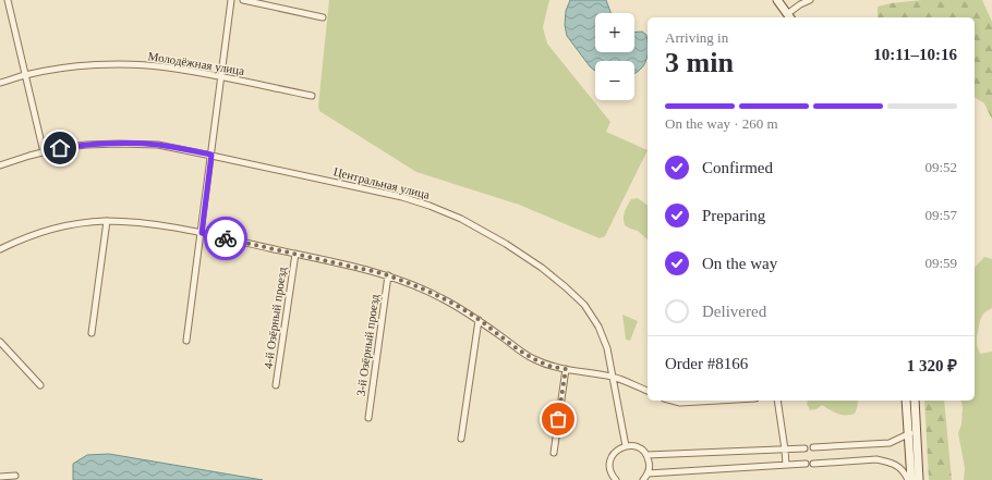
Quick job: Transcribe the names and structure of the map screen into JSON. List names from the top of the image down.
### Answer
{
  "streets": {
    "street": [
      "Молодёжная улица",
      "Центральная улица",
      "4-й Озёрный проезд",
      "3-й Озёрный проезд"
    ]
  },
  "page": {
    "map_buttons": ["+", "−"],
    "heading": ["3 min", "Arriving in", "10:11–10:16"],
    "panel": ["Order #8166", "1 320 ₽"],
    "bar": "On the way · 260 m",
    "list": [
      ["Confirmed", "09:52"],
      ["Preparing", "09:57"],
      ["On the way", "09:59"],
      "Delivered"
    ]
  }
}
